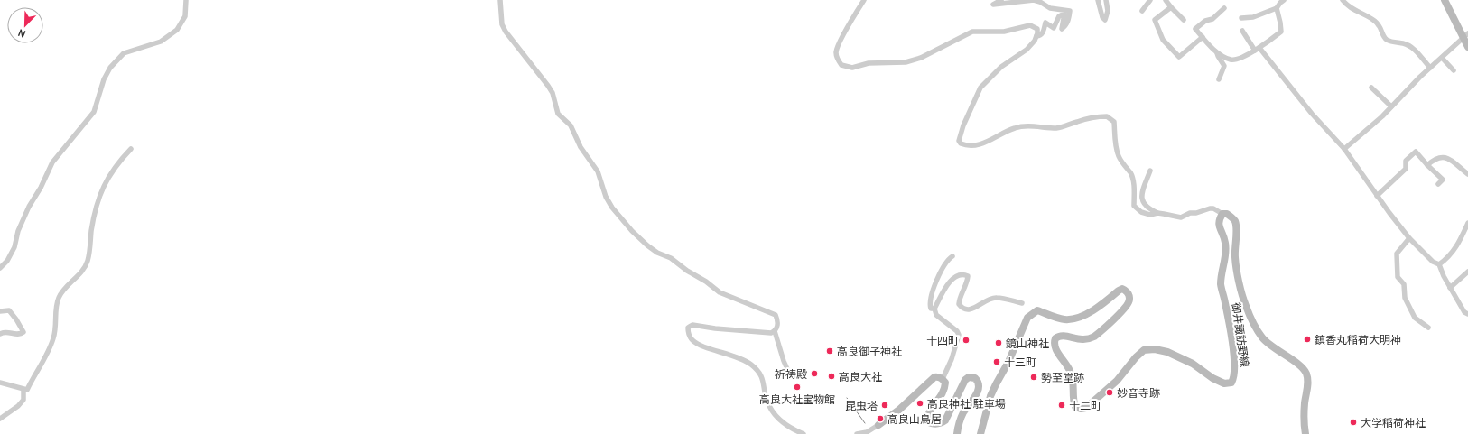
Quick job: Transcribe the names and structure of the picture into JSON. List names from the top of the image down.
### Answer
{
  "streets": {
    "main road": ["御井諏訪野線"]
  },
  "places": [
    "鎮香丸稲荷大明神",
    "十四町",
    "鏡山神社",
    "高良御子神社",
    "十三町",
    "祈祷殿",
    "高良大社",
    "勢至堂跡",
    "高良大社宝物館",
    "妙音寺跡",
    "高良神社 駐車場",
    "昆虫塔",
    "十二町",
    "高良山鳥居",
    "大学稲荷神社"
  ],
  "north": "bottom left"
}
